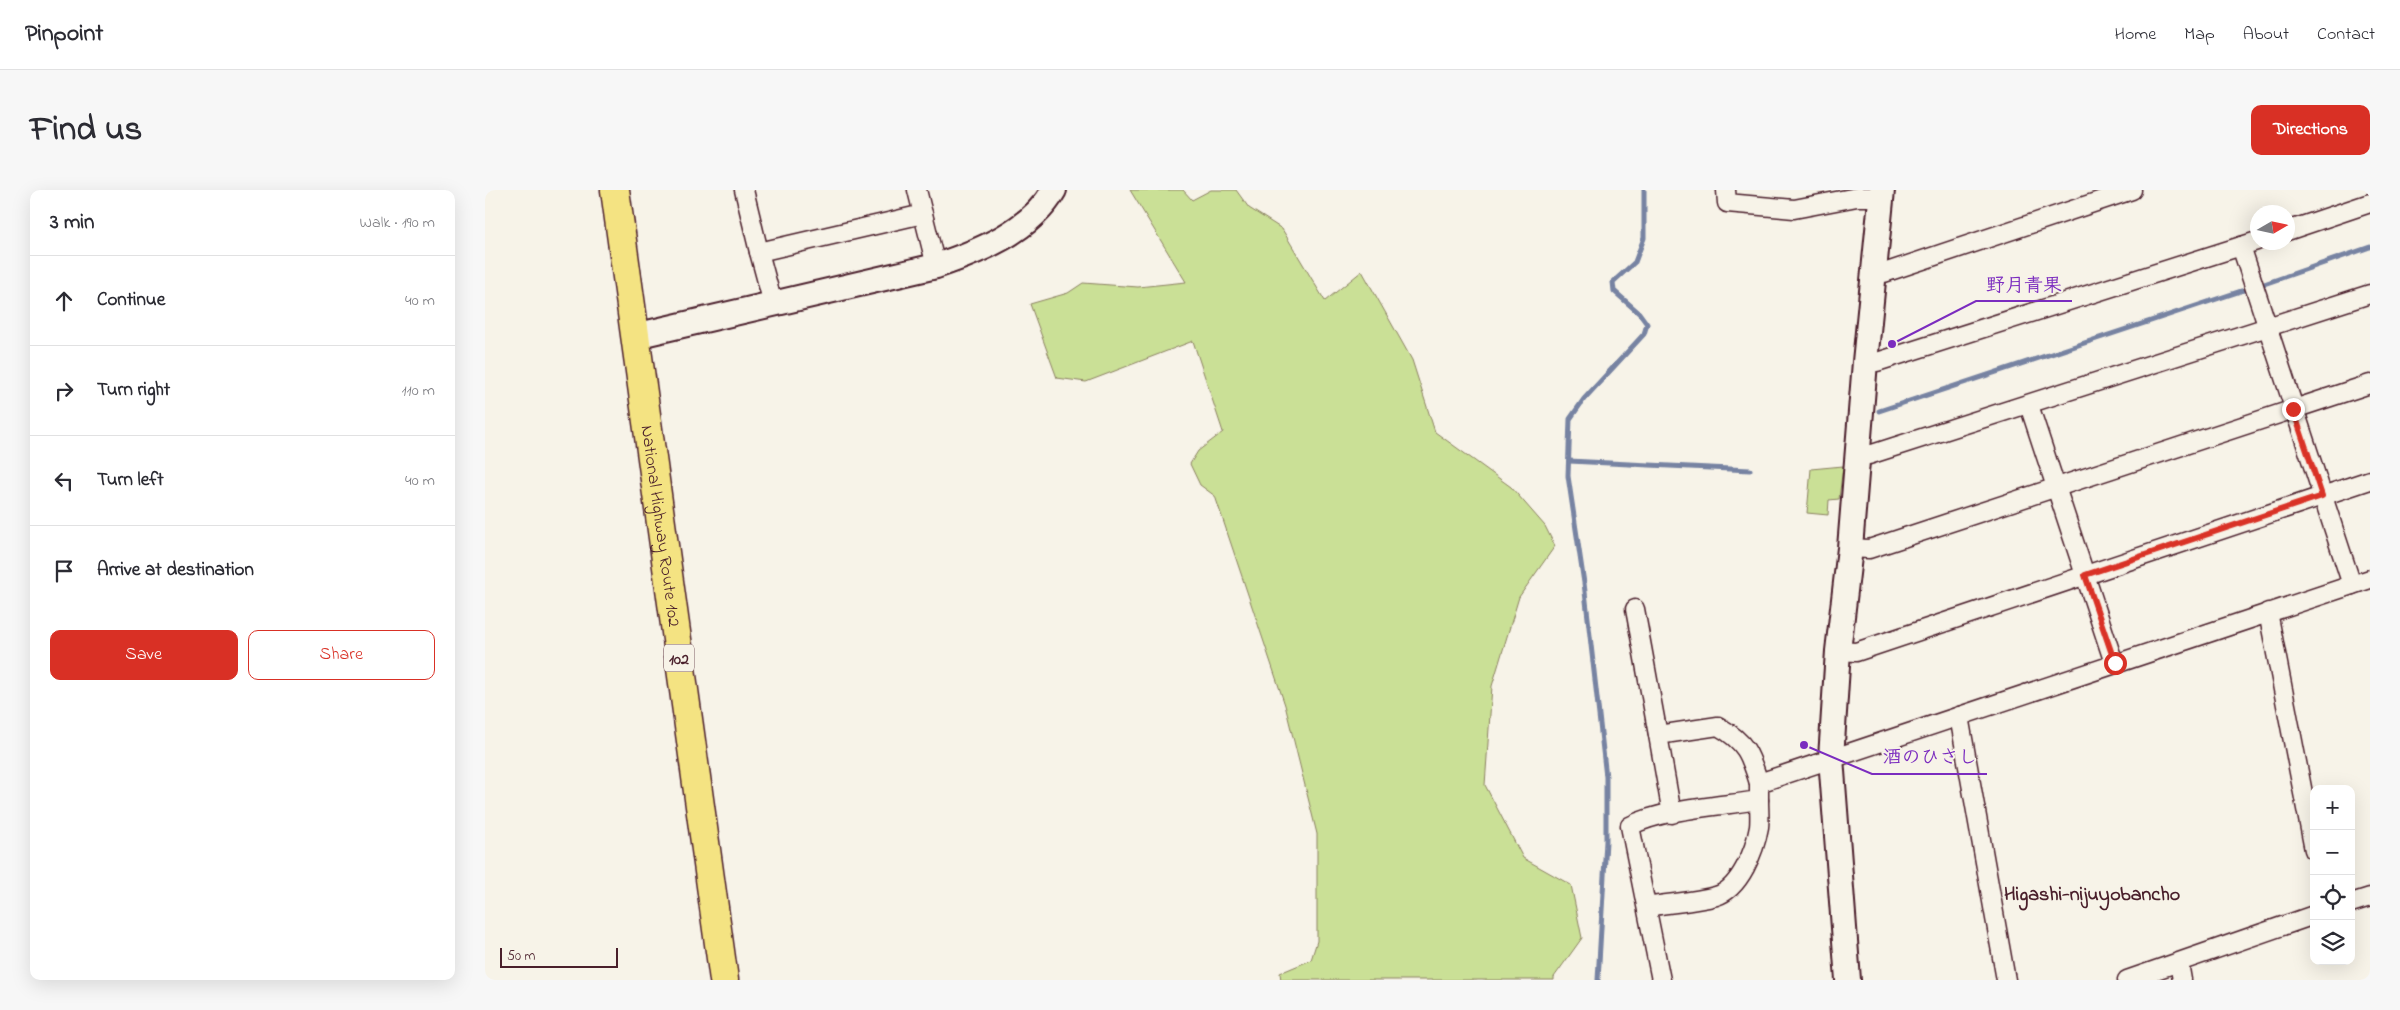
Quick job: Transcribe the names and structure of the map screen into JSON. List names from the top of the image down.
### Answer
{
  "streets": {
    "highway": ["National Highway Route 102", "102"]
  },
  "districts": ["Higashi-nijuyobancho"],
  "places": ["野月青果", "酒のひさし"],
  "scale_bar": "50 m",
  "north": "right",
  "page": {
    "header": "Pinpoint",
    "nav": [
      "Home",
      "Map",
      "About",
      "Contact"
    ],
    "title": "Find us",
    "buttons": [
      "Directions",
      ["Save", "Share"]
    ],
    "heading": ["3 min", "Walk · 190 m"],
    "list": [
      ["Continue", "40 m"],
      ["Turn right", "110 m"],
      ["Turn left", "40 m"],
      "Arrive at destination"
    ],
    "map_buttons": ["+", "−"],
    "scale": "50 m"
  }
}
